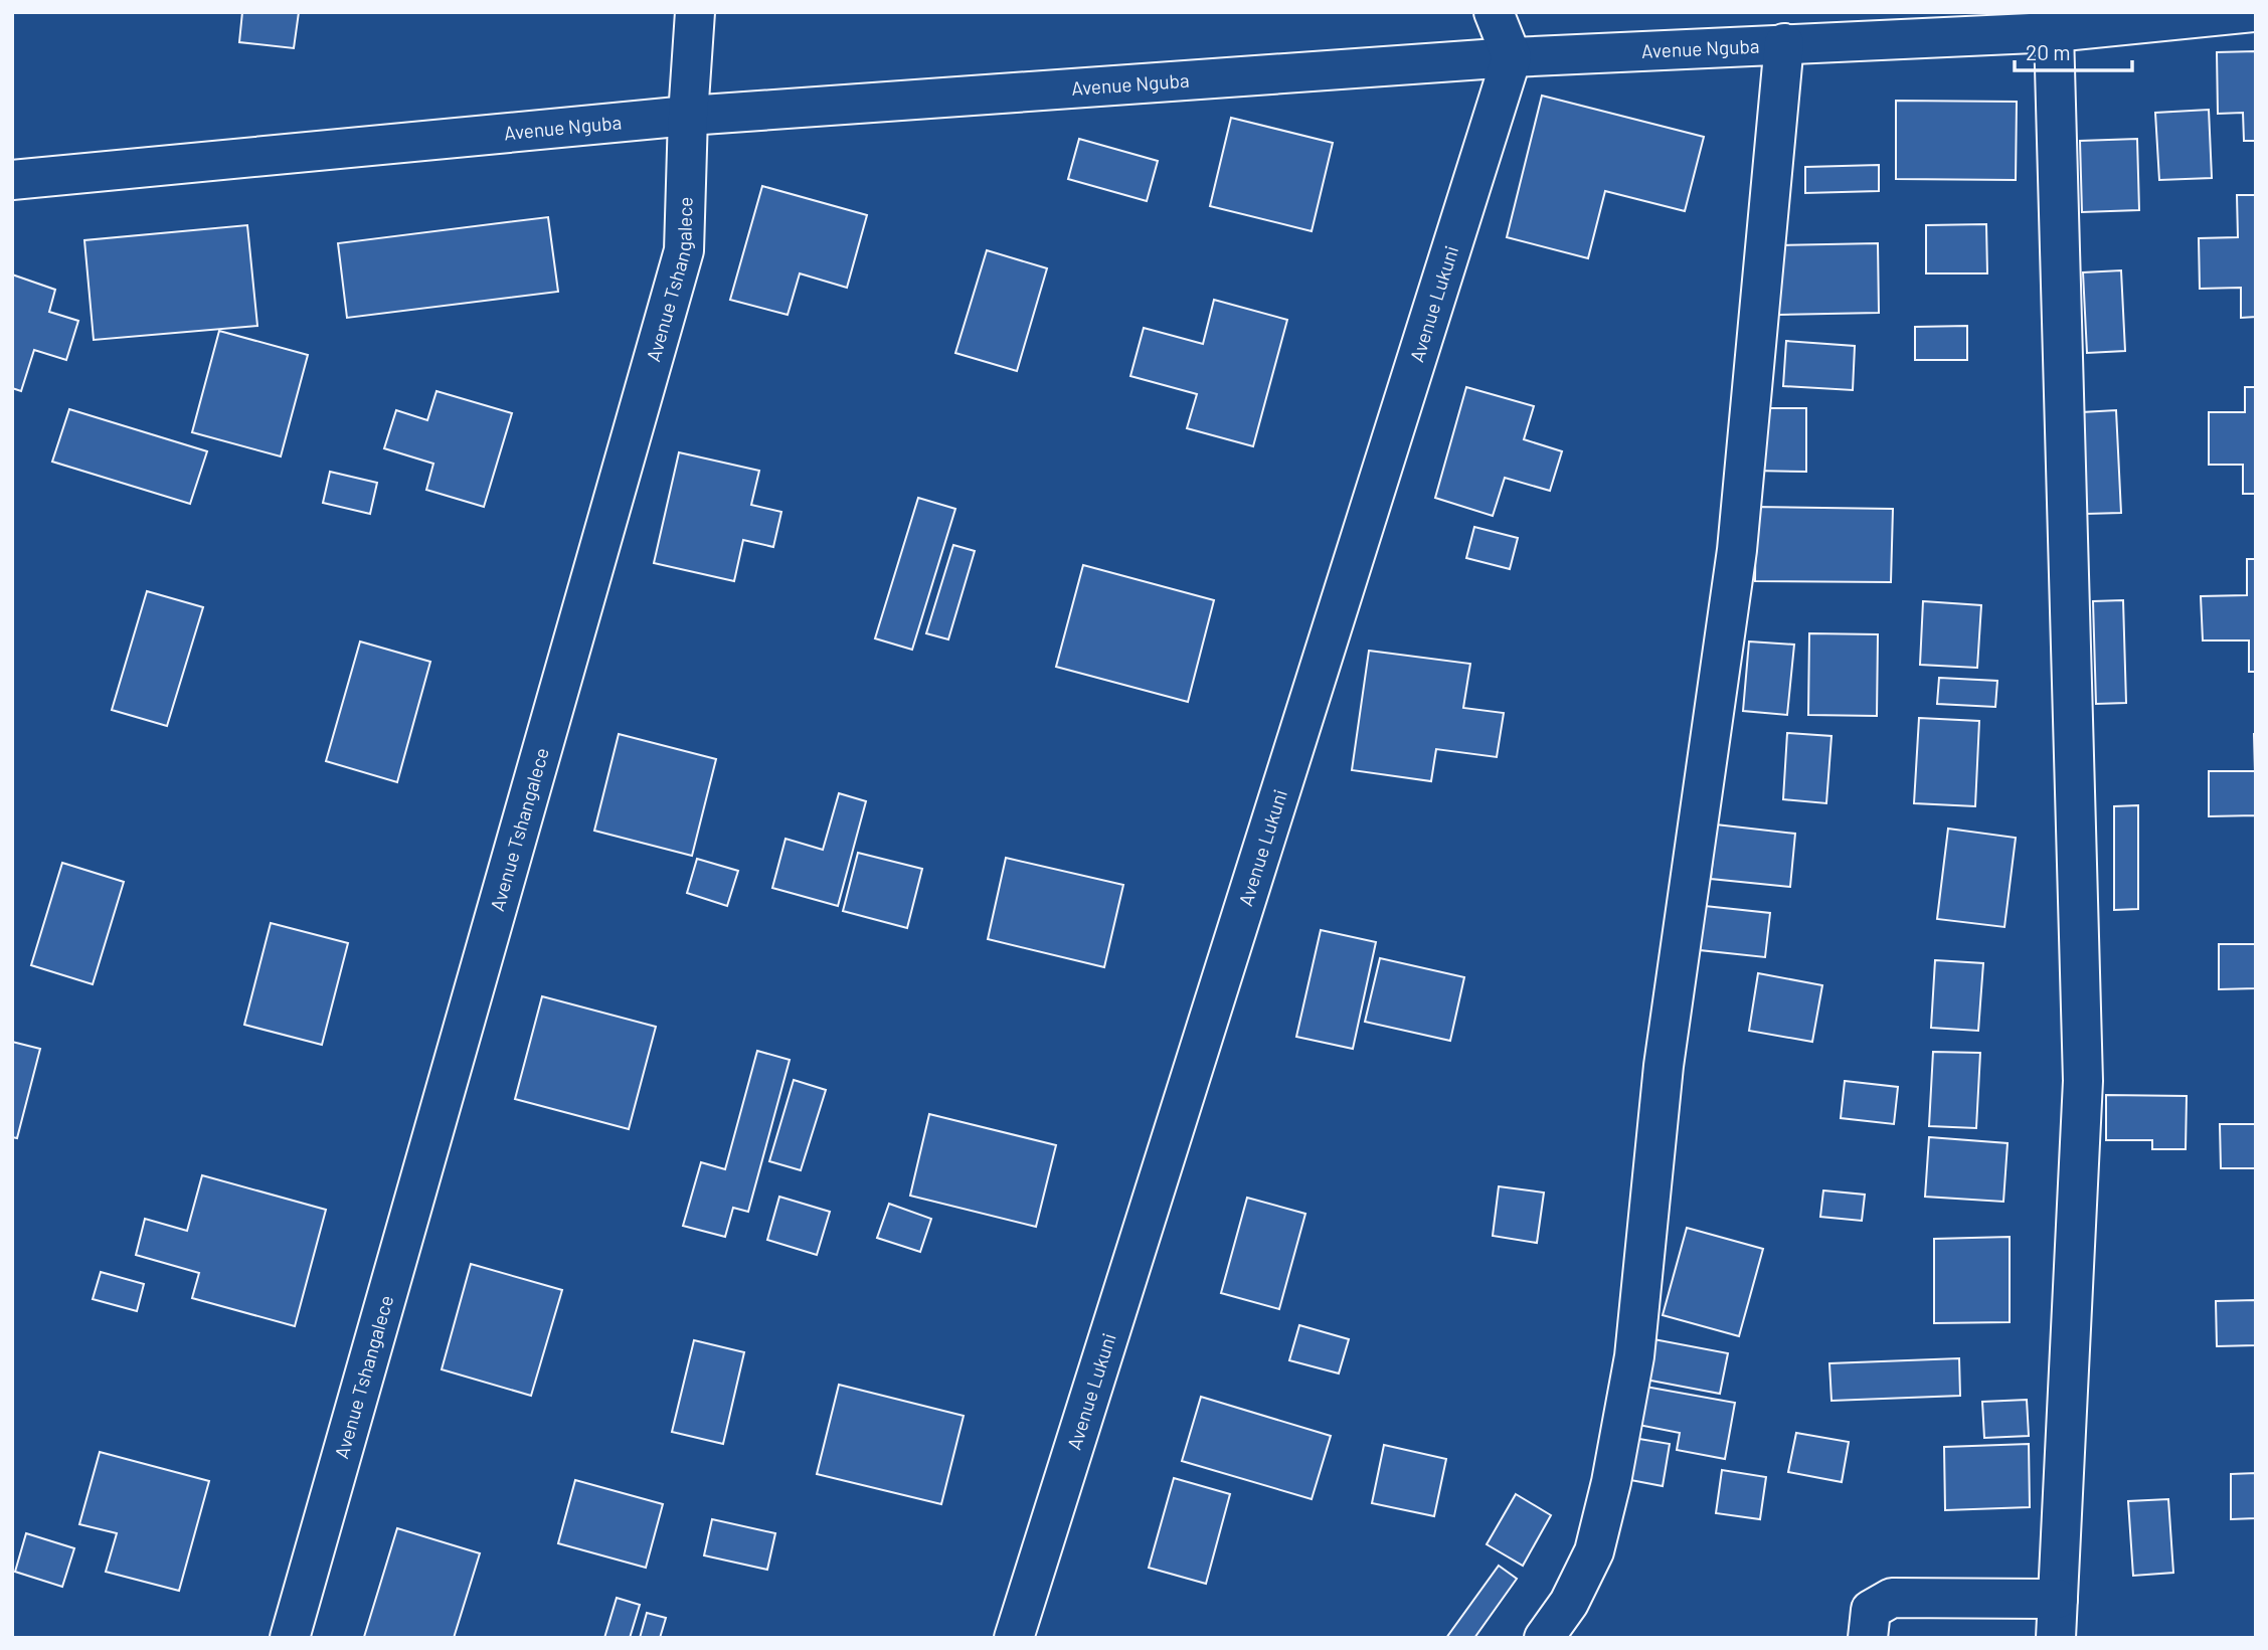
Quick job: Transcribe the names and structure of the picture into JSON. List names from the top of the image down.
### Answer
{
  "streets": {
    "street": ["Avenue Nguba", "Avenue Tshangalece", "Avenue Lukuni"]
  },
  "crossings": [
    ["Avenue Nguba", "Avenue Tshangalece"],
    ["Avenue Nguba", "Avenue Lukuni"]
  ],
  "scale_bar": "20 m"
}
